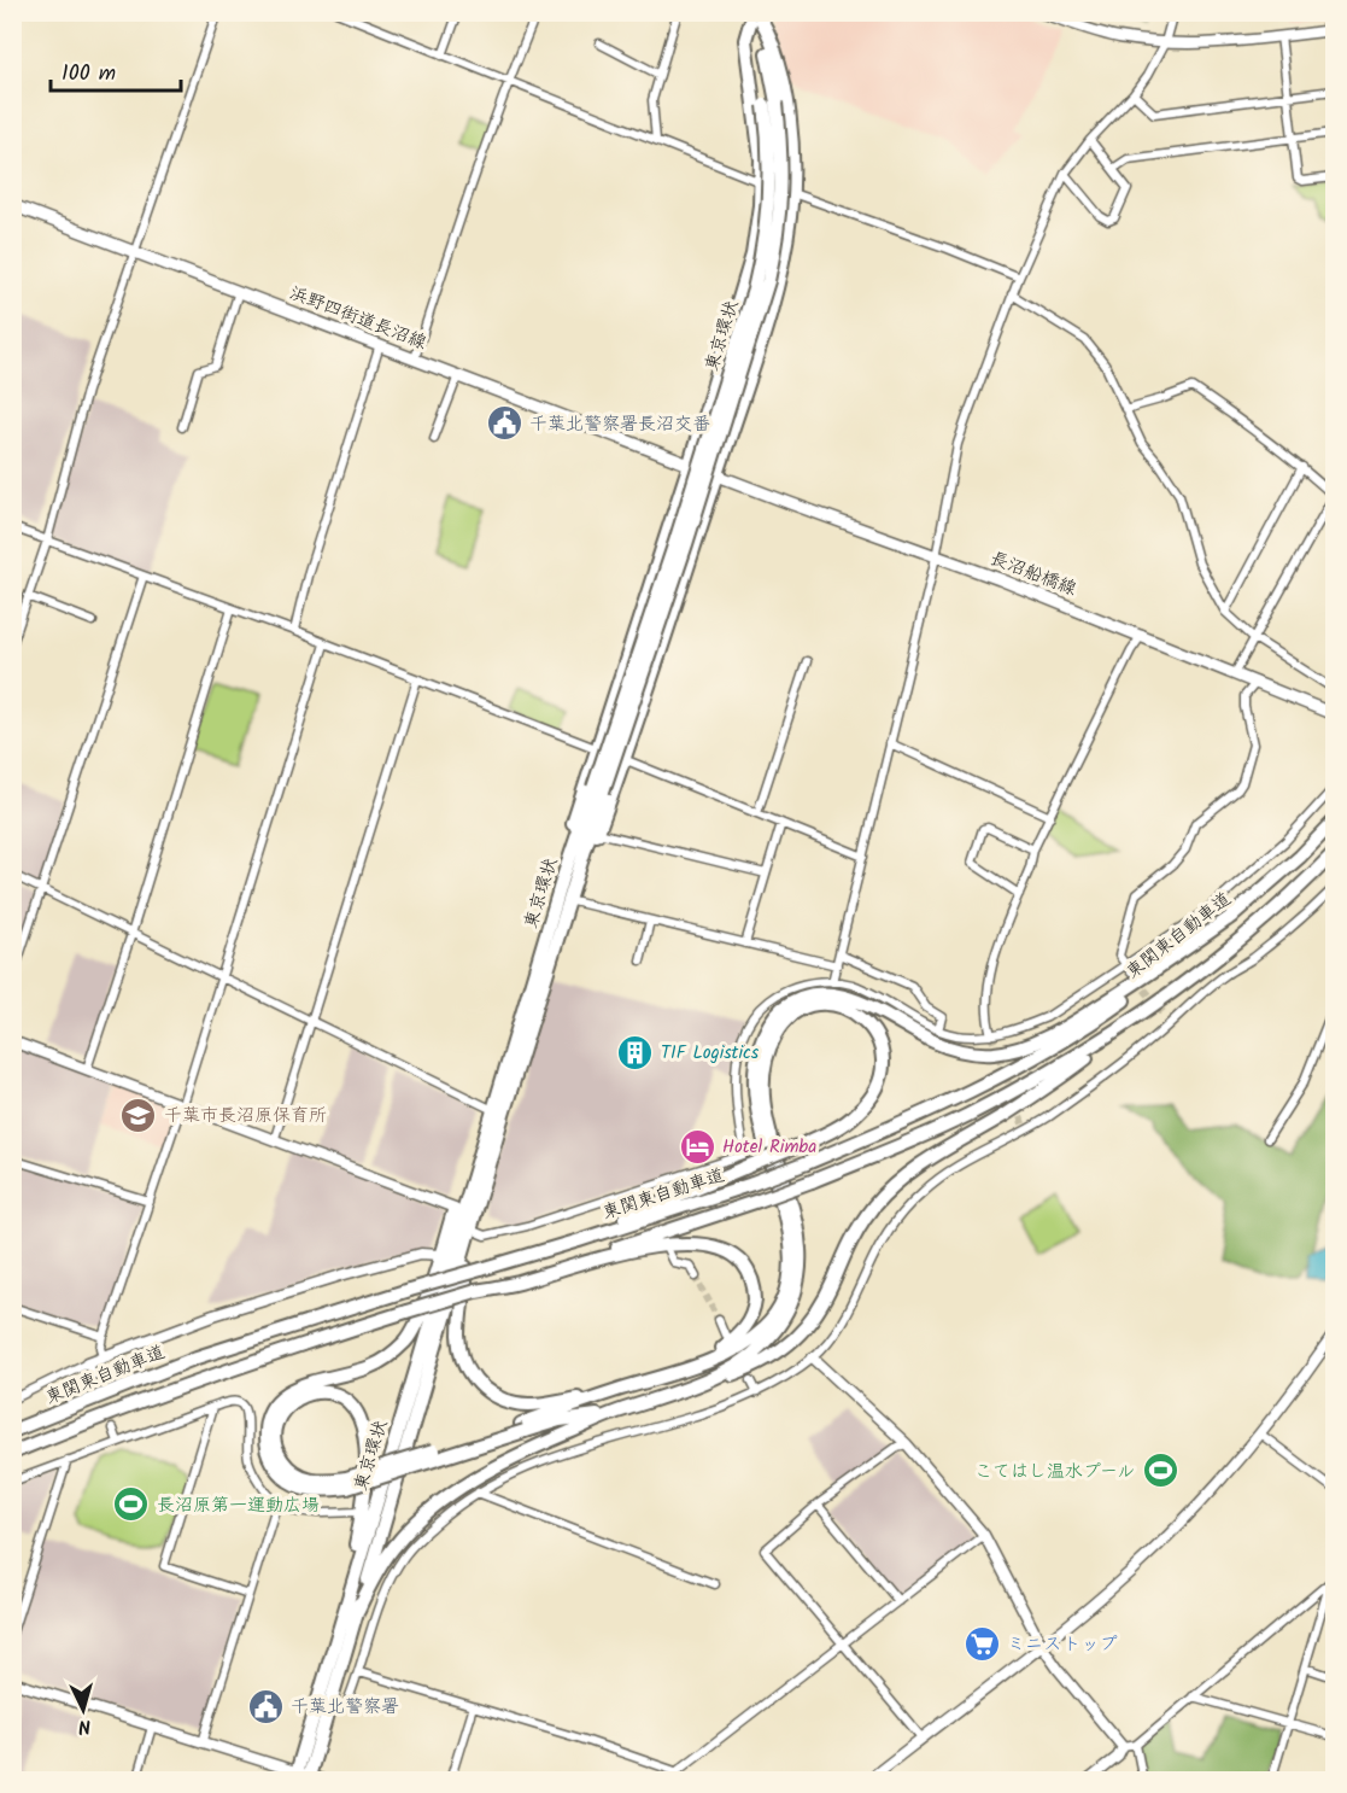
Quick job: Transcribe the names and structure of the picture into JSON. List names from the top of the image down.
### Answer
{
  "streets": {
    "highway": ["東京環状", "東関東自動車道"],
    "main road": ["浜野四街道長沼線", "長沼船橋線"]
  },
  "crossings": [
    ["浜野四街道長沼線", "長沼船橋線"]
  ],
  "places": {
    "public building": ["千葉北警察署長沼交番", "千葉北警察署"],
    "building": ["TIF Logistics"],
    "school or university": ["千葉市長沼原保育所"],
    "hotel": ["Hotel Rimba"],
    "sports": ["こてはし温水プール", "長沼原第一運動広場"],
    "supermarket": ["ミニストップ"]
  },
  "scale_bar": "100 m",
  "north": "bottom"
}
